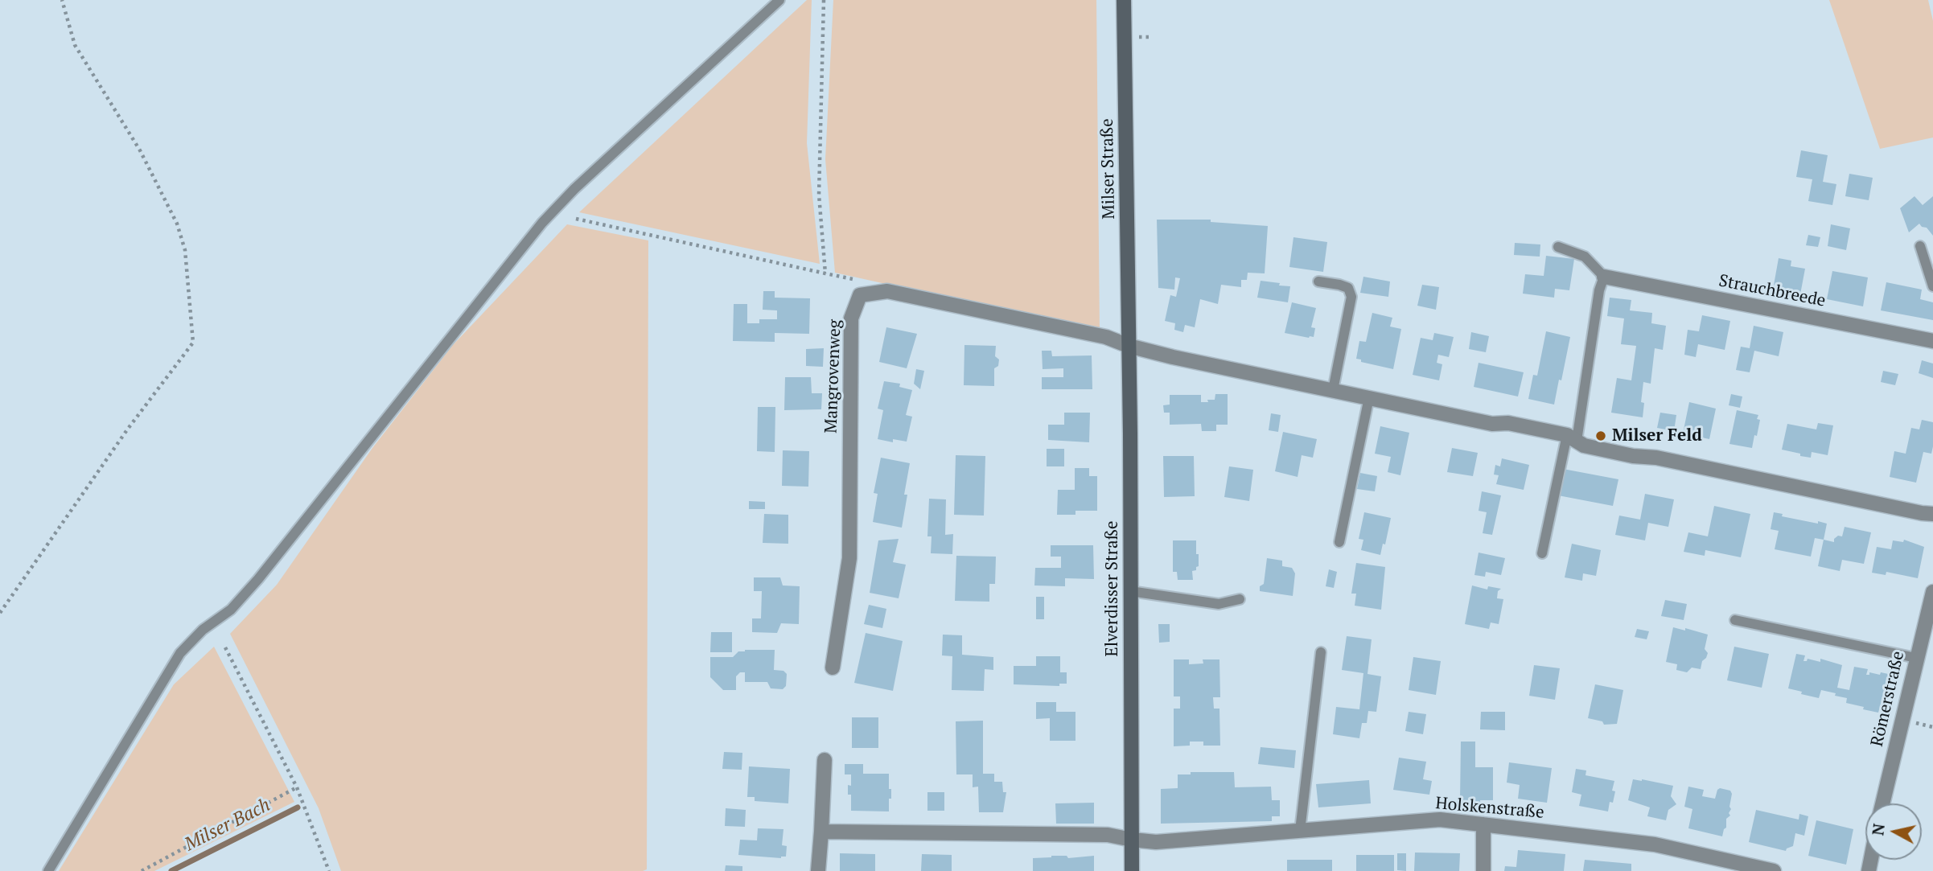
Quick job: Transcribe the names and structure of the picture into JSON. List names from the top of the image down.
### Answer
{
  "streets": {
    "street": [
      "Milser Straße",
      "Strauchbreede",
      "Mangrovenweg",
      "Elverdisser Straße",
      "Römerstraße",
      "Holskenstraße"
    ]
  },
  "crossings": [
    ["Milser Straße", "Elverdisser Straße"],
    ["Elverdisser Straße", "Holskenstraße"]
  ],
  "water": ["Milser Bach"],
  "places": ["Milser Feld"],
  "north": "left"
}
